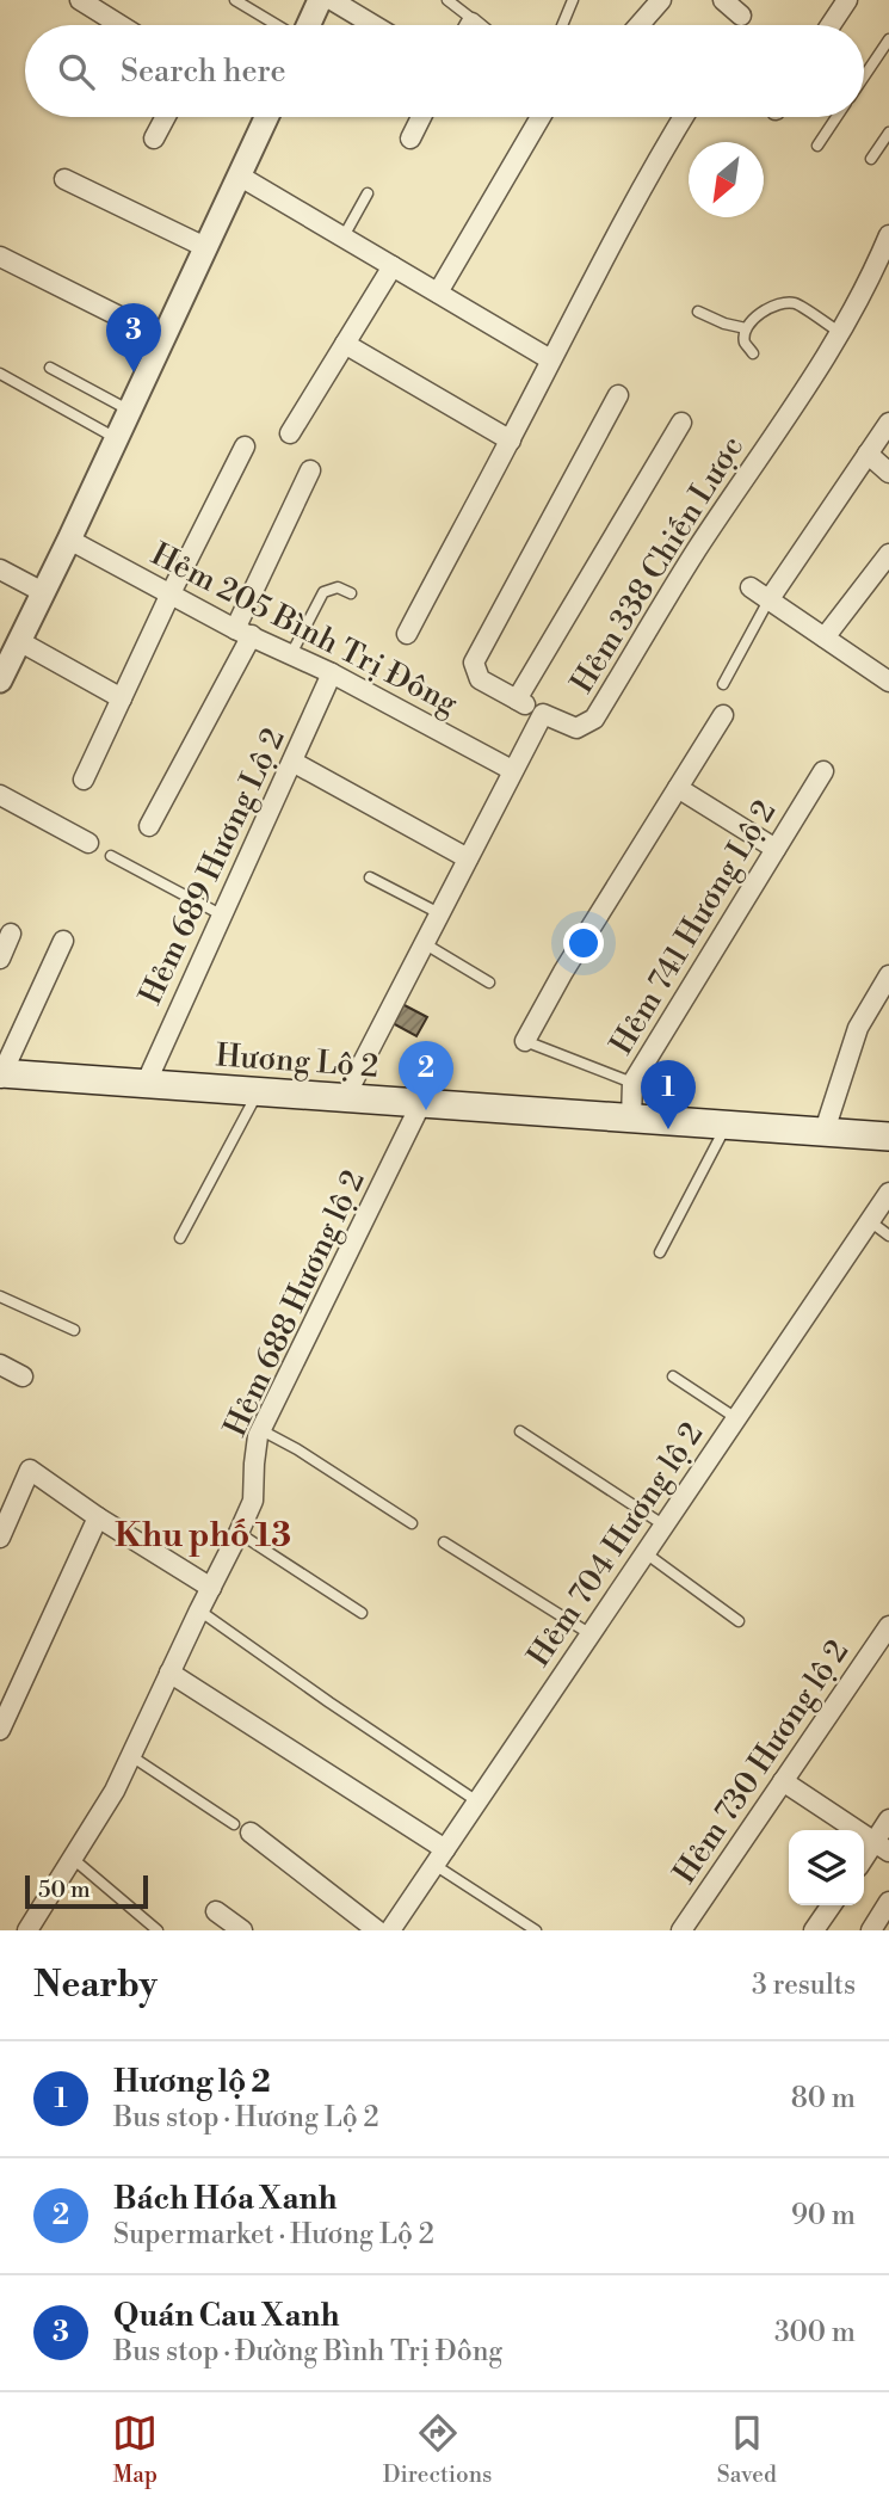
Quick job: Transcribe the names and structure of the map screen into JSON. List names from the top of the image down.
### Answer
{
  "streets": {
    "main road": ["Hương Lộ 2"],
    "street": [
      "Hẻm 338 Chiến Lược",
      "Hẻm 205 Bình Trị Đông",
      "Hẻm 689 Hương Lộ 2",
      "Hẻm 741 Hương Lộ 2",
      "Hẻm 688 Hương lộ 2",
      "Hẻm 704 Hương lộ 2",
      "Hẻm 730 Hương lộ 2"
    ]
  },
  "crossings": [
    ["Hẻm 338 Chiến Lược", "Hẻm 205 Bình Trị Đông"],
    ["Hẻm 338 Chiến Lược", "Hương Lộ 2"],
    ["Hẻm 205 Bình Trị Đông", "Hẻm 689 Hương Lộ 2"],
    ["Hẻm 689 Hương Lộ 2", "Hương Lộ 2"],
    ["Hẻm 741 Hương Lộ 2", "Hương Lộ 2"],
    ["Hương Lộ 2", "Hẻm 688 Hương lộ 2"]
  ],
  "districts": ["Khu phố 13"],
  "scale_bar": "50 m",
  "north": "bottom left",
  "page": {
    "search": "Search here",
    "pins": ["3", "2", "1"],
    "scale": "50 m",
    "heading": ["Nearby", "3 results"],
    "list": [
      {
        "mark": "1",
        "name": "Hương lộ 2",
        "note": "Bus stop · Hương Lộ 2",
        "value": "80 m"
      },
      {
        "mark": "2",
        "name": "Bách Hóa Xanh",
        "note": "Supermarket · Hương Lộ 2",
        "value": "90 m"
      },
      {
        "mark": "3",
        "name": "Quán Cau Xanh",
        "note": "Bus stop · Đường Bình Trị Đông",
        "value": "300 m"
      }
    ],
    "nav": ["Map", "Directions", "Saved"]
  }
}
